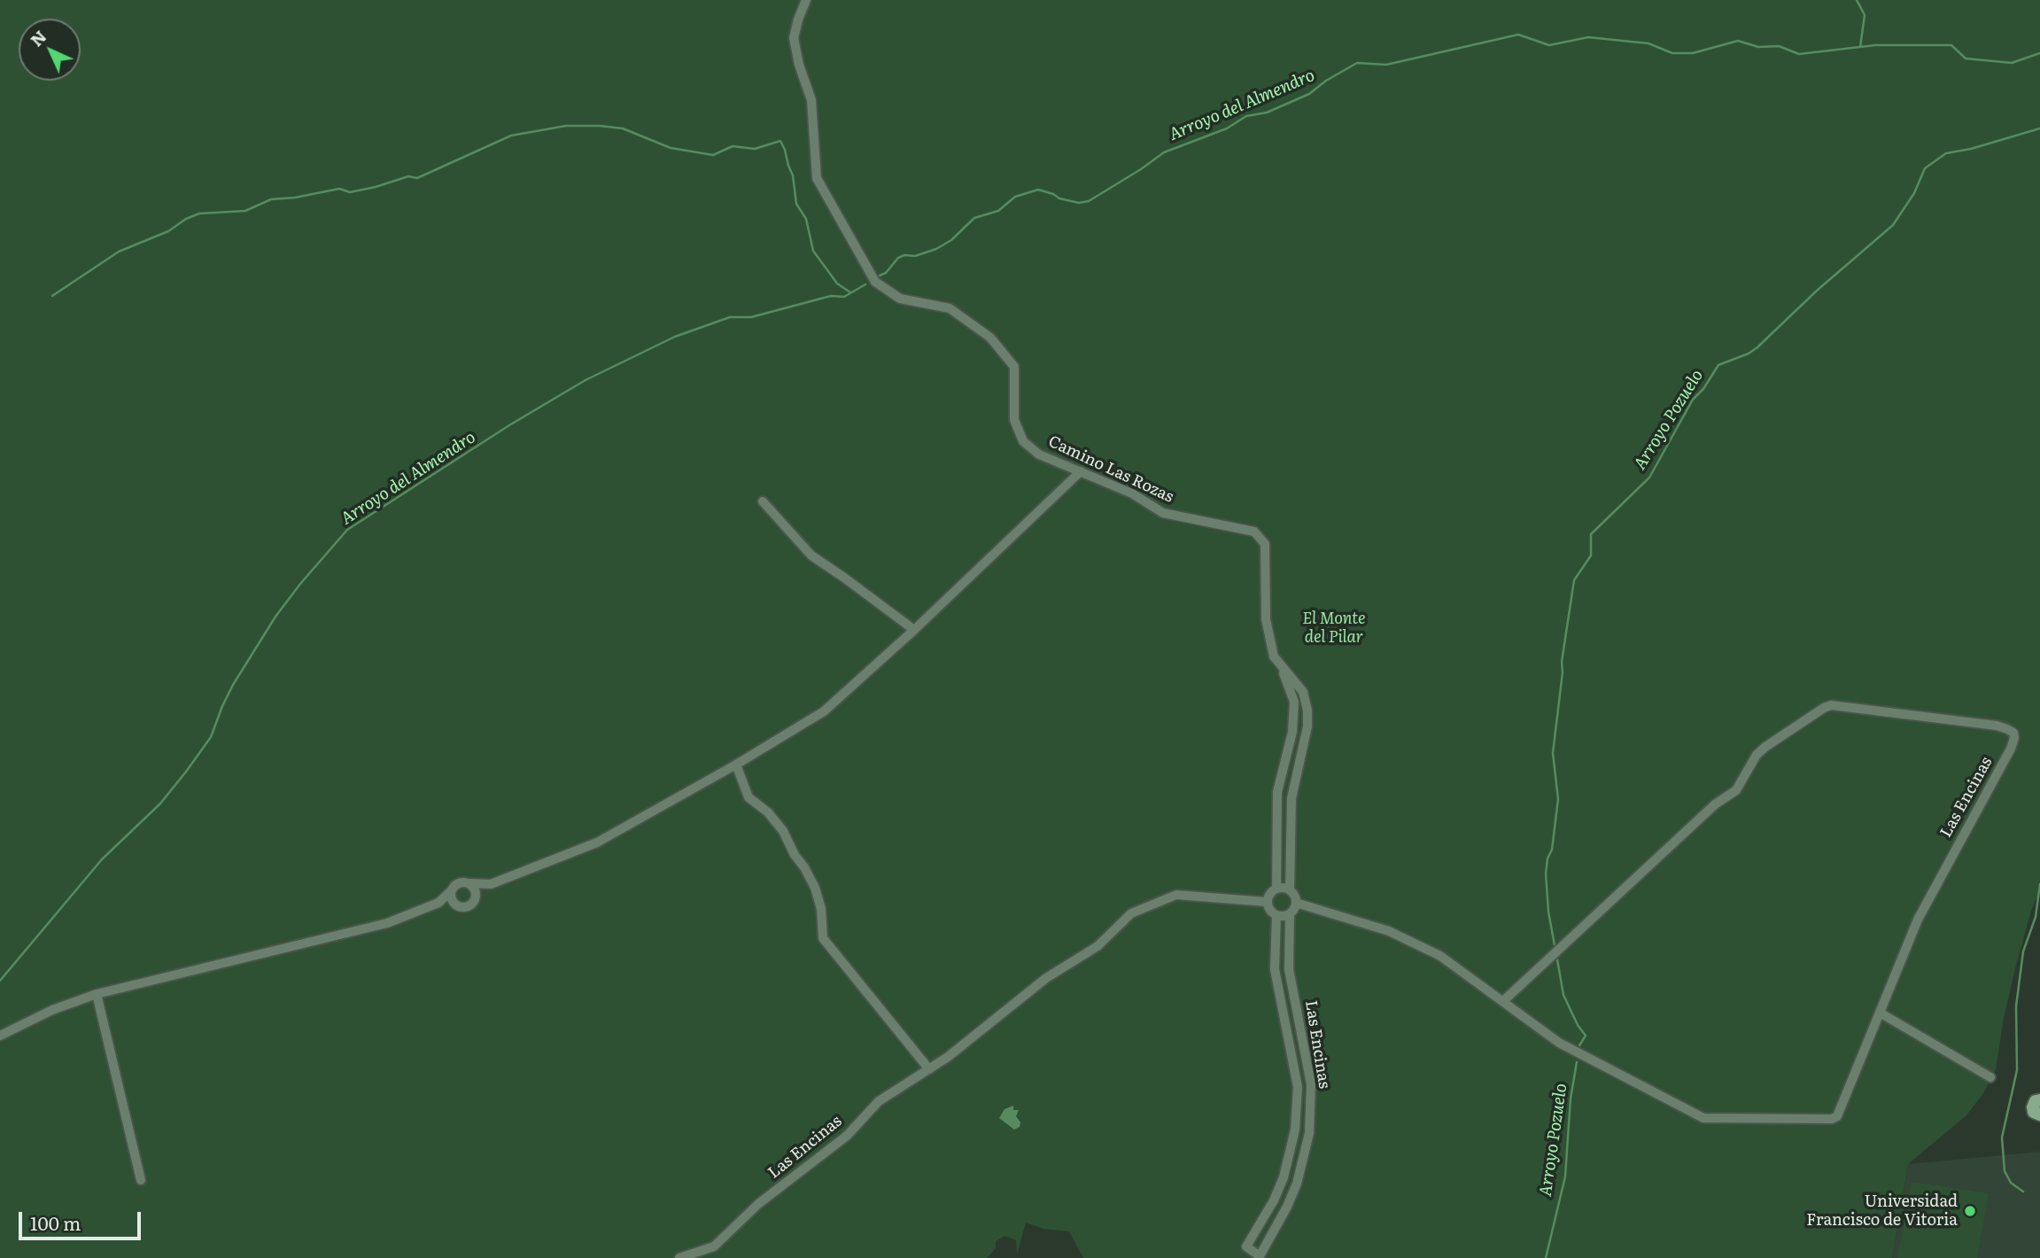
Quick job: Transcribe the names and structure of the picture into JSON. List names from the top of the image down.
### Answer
{
  "streets": {
    "street": ["Camino Las Rozas", "Las Encinas"]
  },
  "water": ["Arroyo del Almendro", "Arroyo Pozuelo"],
  "parks": ["El Monte del Pilar"],
  "places": ["Universidad Francisco de Vitoria"],
  "scale_bar": "100 m",
  "north": "top left"
}
